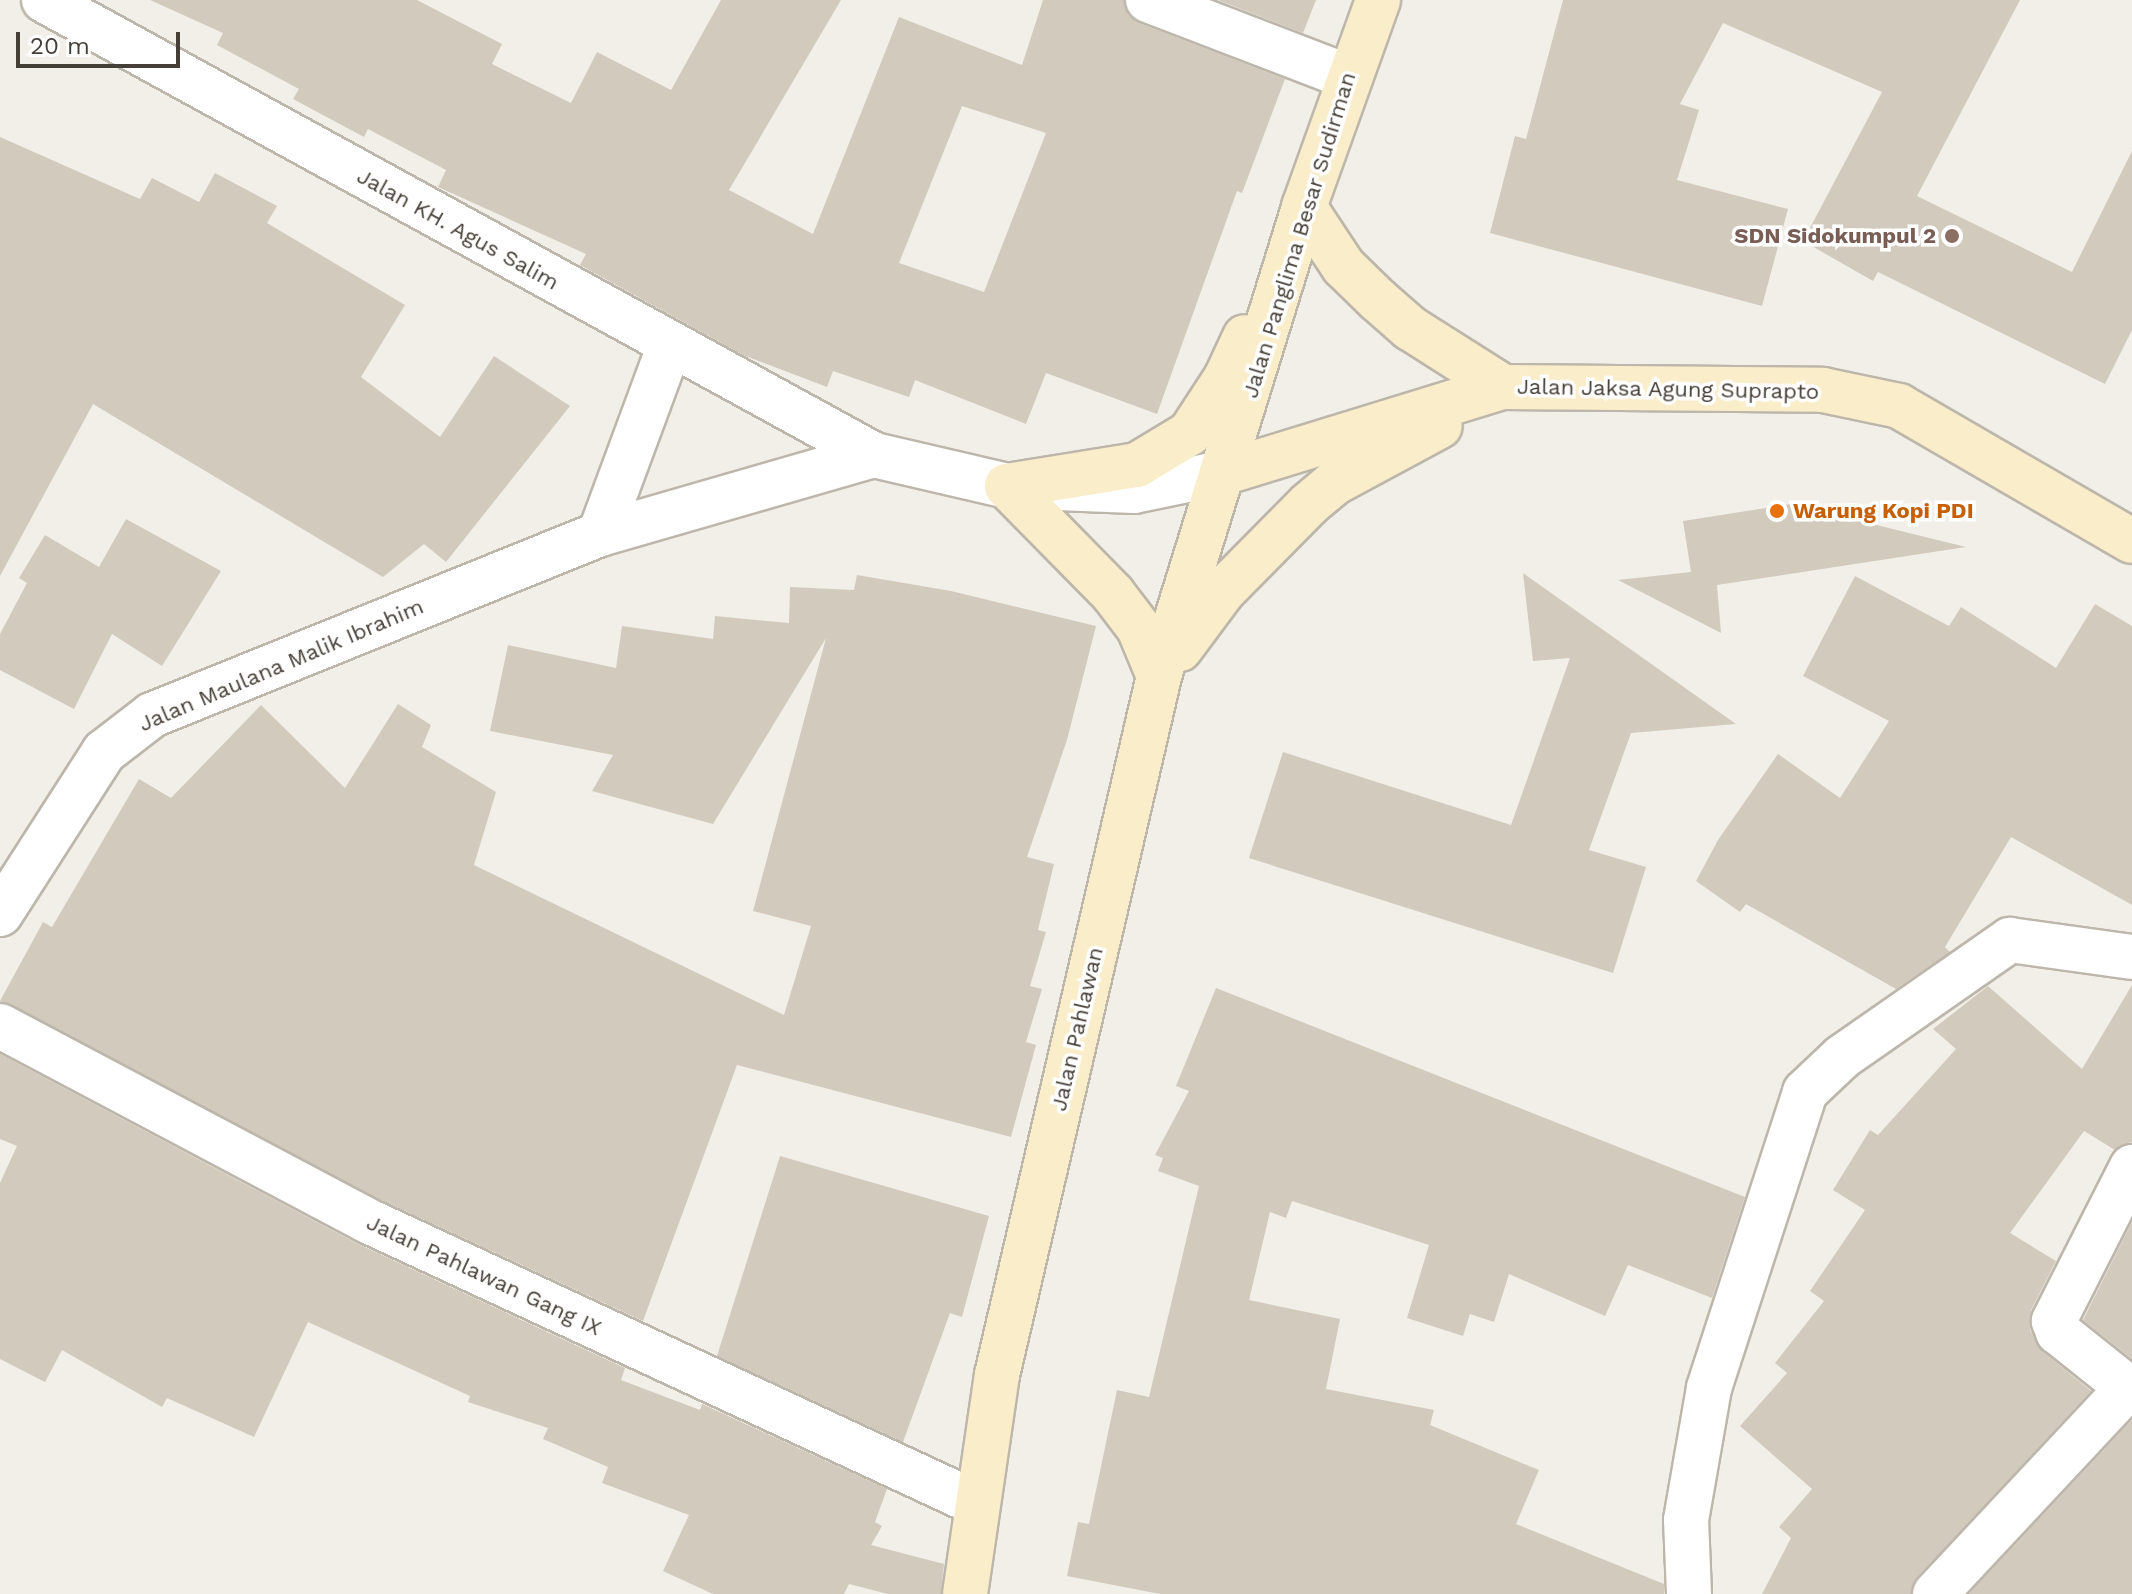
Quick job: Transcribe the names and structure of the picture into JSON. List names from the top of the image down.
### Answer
{
  "streets": {
    "main road": ["Jalan Panglima Besar Sudirman", "Jalan Jaksa Agung Suprapto", "Jalan Pahlawan"],
    "street": ["Jalan KH. Agus Salim", "Jalan Maulana Malik Ibrahim", "Jalan Pahlawan Gang IX"]
  },
  "crossings": [
    ["Jalan KH. Agus Salim", "Jalan Maulana Malik Ibrahim"],
    ["Jalan Panglima Besar Sudirman", "Jalan Jaksa Agung Suprapto"],
    ["Jalan Panglima Besar Sudirman", "Jalan Pahlawan"],
    ["Jalan Jaksa Agung Suprapto", "Jalan Pahlawan"],
    ["Jalan Pahlawan", "Jalan Pahlawan Gang IX"]
  ],
  "places": ["SDN Sidokumpul 2", "Warung Kopi PDI"],
  "scale_bar": "20 m"
}
